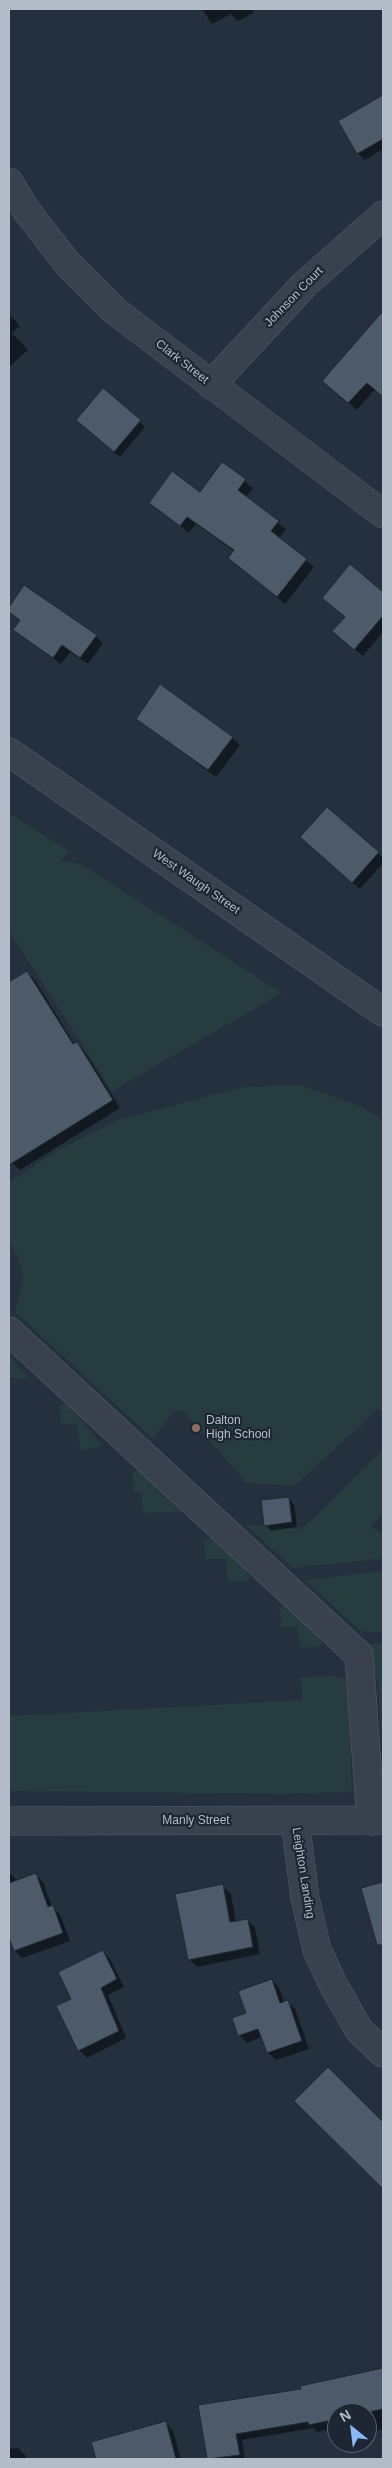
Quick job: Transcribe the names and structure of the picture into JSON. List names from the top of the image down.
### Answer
{
  "streets": {
    "street": [
      "Johnson Court",
      "Clark Street",
      "West Waugh Street",
      "Manly Street",
      "Leighton Landing"
    ]
  },
  "crossings": [
    ["Johnson Court", "Clark Street"],
    ["Manly Street", "Leighton Landing"]
  ],
  "places": ["Dalton High School"],
  "north": "top left"
}
